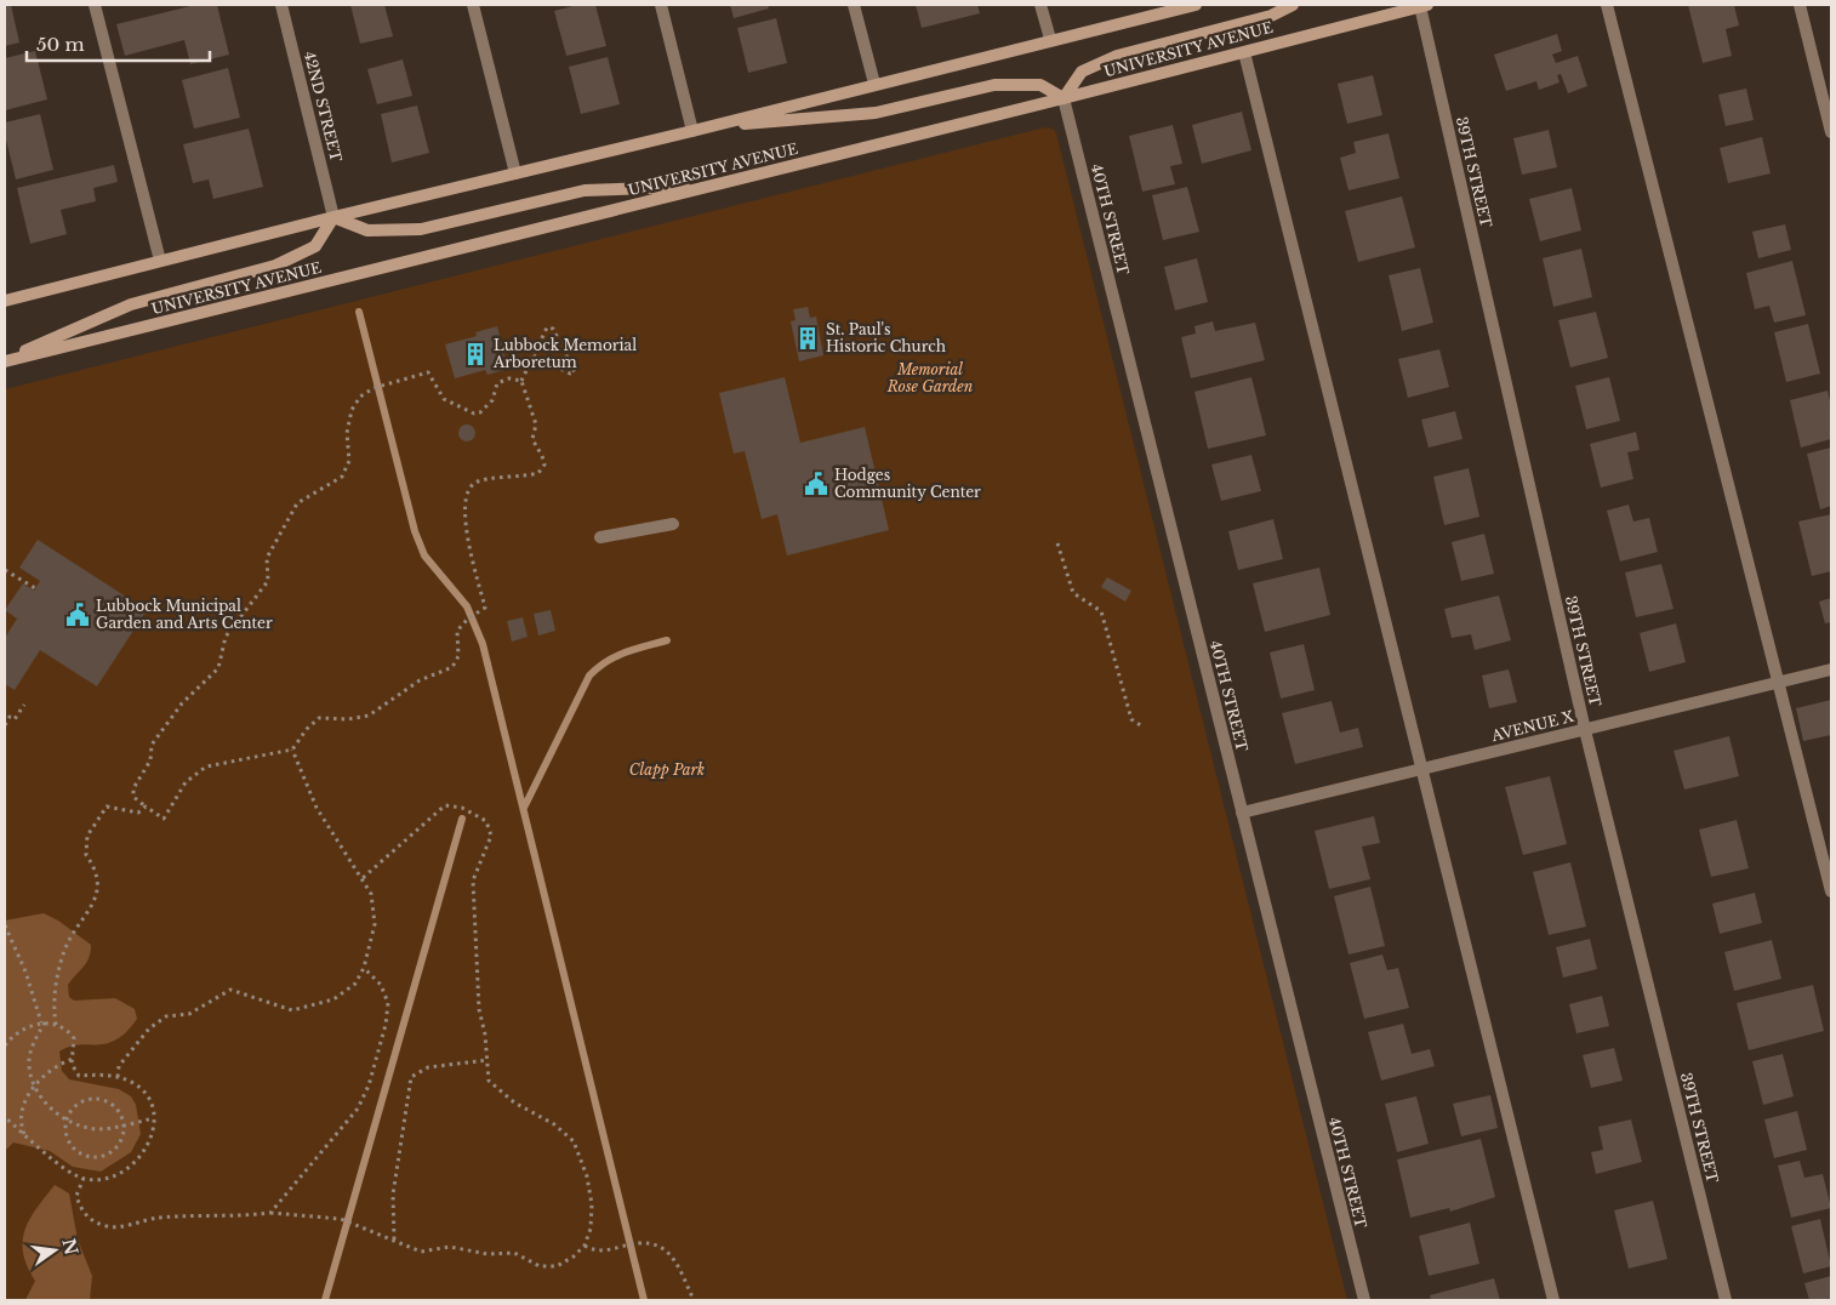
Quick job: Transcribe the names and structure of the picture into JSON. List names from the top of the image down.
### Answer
{
  "streets": {
    "main road": ["UNIVERSITY AVENUE"],
    "street": [
      "42ND STREET",
      "39TH STREET",
      "40TH STREET",
      "AVENUE X"
    ]
  },
  "crossings": [
    ["UNIVERSITY AVENUE", "39TH STREET"],
    ["UNIVERSITY AVENUE", "40TH STREET"],
    ["39TH STREET", "AVENUE X"],
    ["40TH STREET", "AVENUE X"]
  ],
  "parks": ["Memorial Rose Garden", "Clapp Park"],
  "places": {
    "building": ["St. Paul's Historic Church", "Lubbock Memorial Arboretum"],
    "public building": ["Hodges Community Center", "Lubbock Municipal Garden and Arts Center"]
  },
  "scale_bar": "50 m",
  "north": "right"
}
